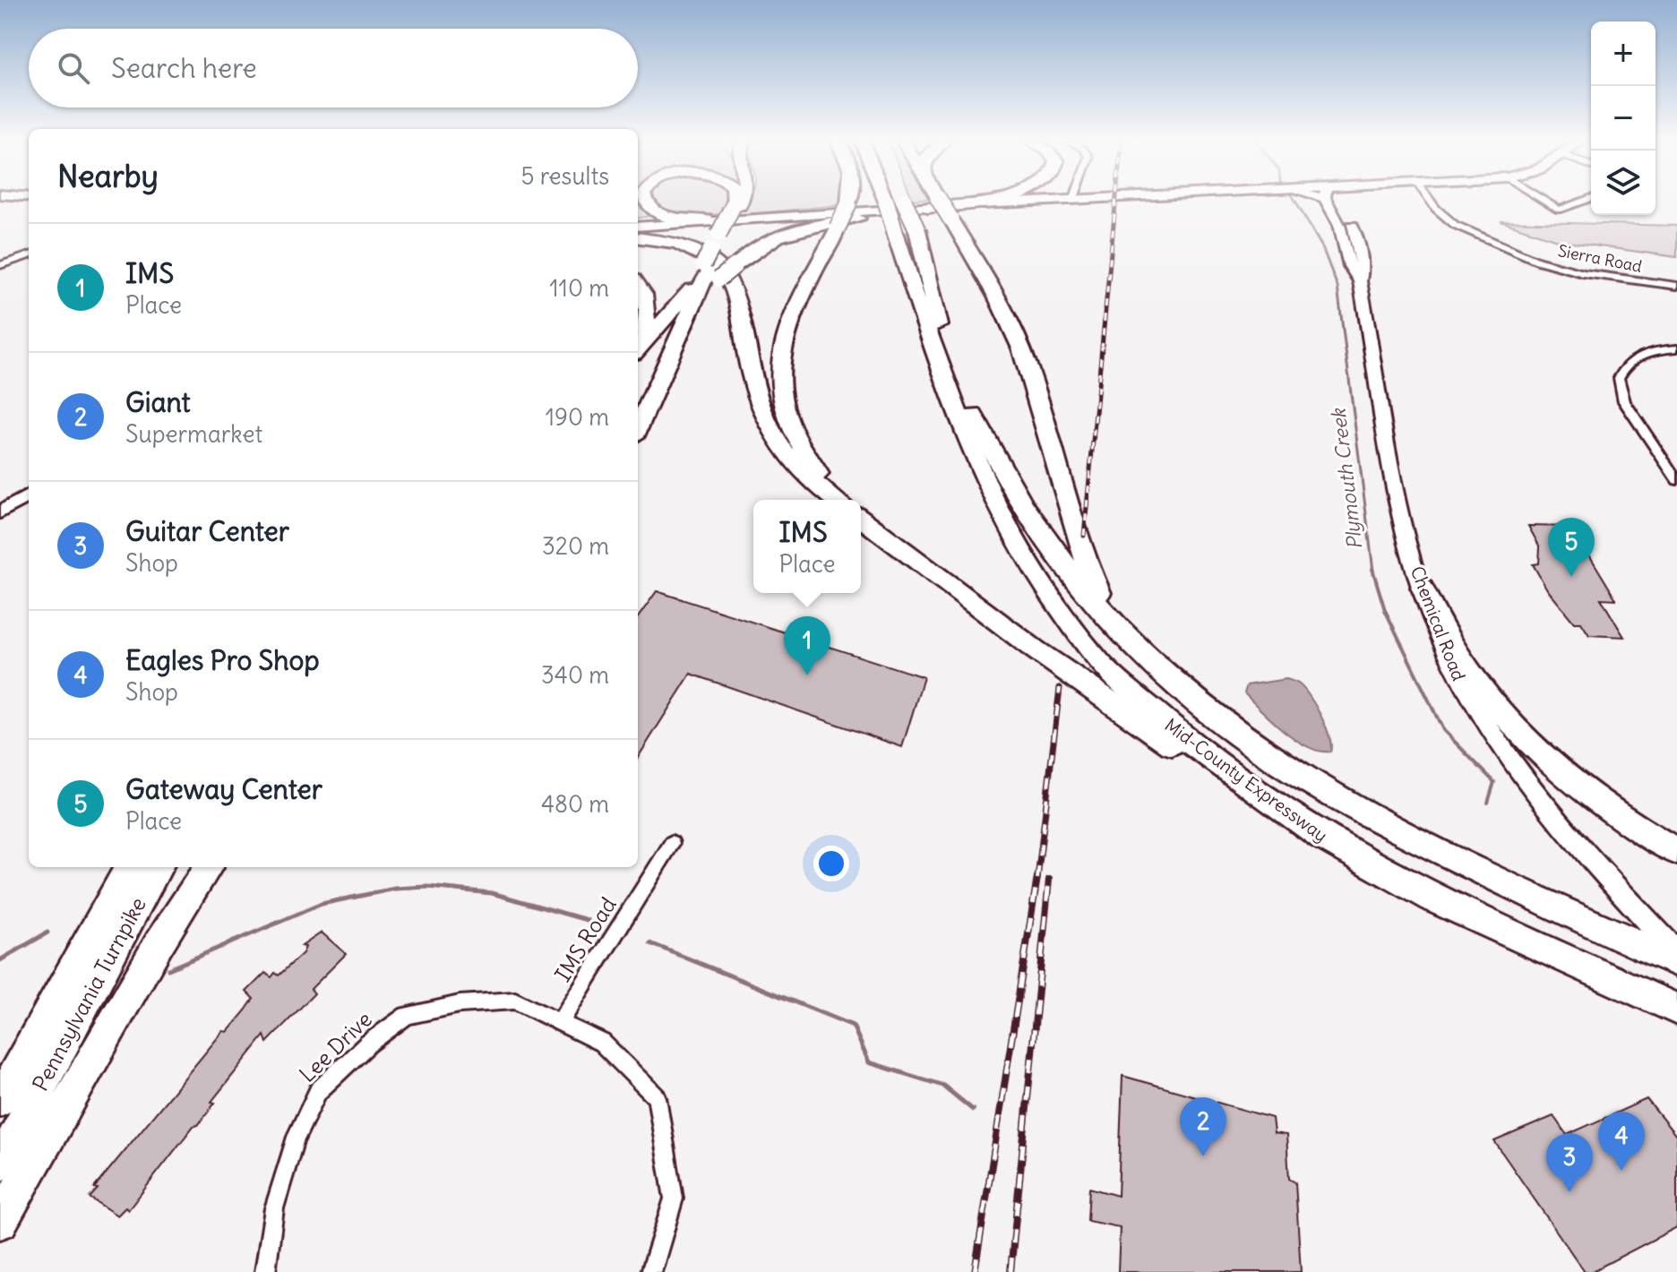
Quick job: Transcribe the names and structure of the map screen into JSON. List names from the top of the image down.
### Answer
{
  "streets": {
    "highway": ["Mid-County Expressway", "Pennsylvania Turnpike"],
    "main road": ["Chemical Road"],
    "street": ["Sierra Road", "IMS Road", "Lee Drive"]
  },
  "crossings": [
    ["IMS Road", "Lee Drive"]
  ],
  "water": ["Plymouth Creek"],
  "page": {
    "map_buttons": ["+", "−"],
    "search": "Search here",
    "heading": ["Nearby", "5 results"],
    "list": [
      {
        "mark": "1",
        "name": "IMS",
        "note": "Place",
        "value": "110 m"
      },
      {
        "mark": "2",
        "name": "Giant",
        "note": "Supermarket",
        "value": "190 m"
      },
      {
        "mark": "3",
        "name": "Guitar Center",
        "note": "Shop",
        "value": "320 m"
      },
      {
        "mark": "4",
        "name": "Eagles Pro Shop",
        "note": "Shop",
        "value": "340 m"
      },
      {
        "mark": "5",
        "name": "Gateway Center",
        "note": "Place",
        "value": "480 m"
      }
    ],
    "popup": ["IMS", "Place"],
    "pins": [
      "5",
      "1",
      "2",
      "4",
      "3"
    ]
  }
}
